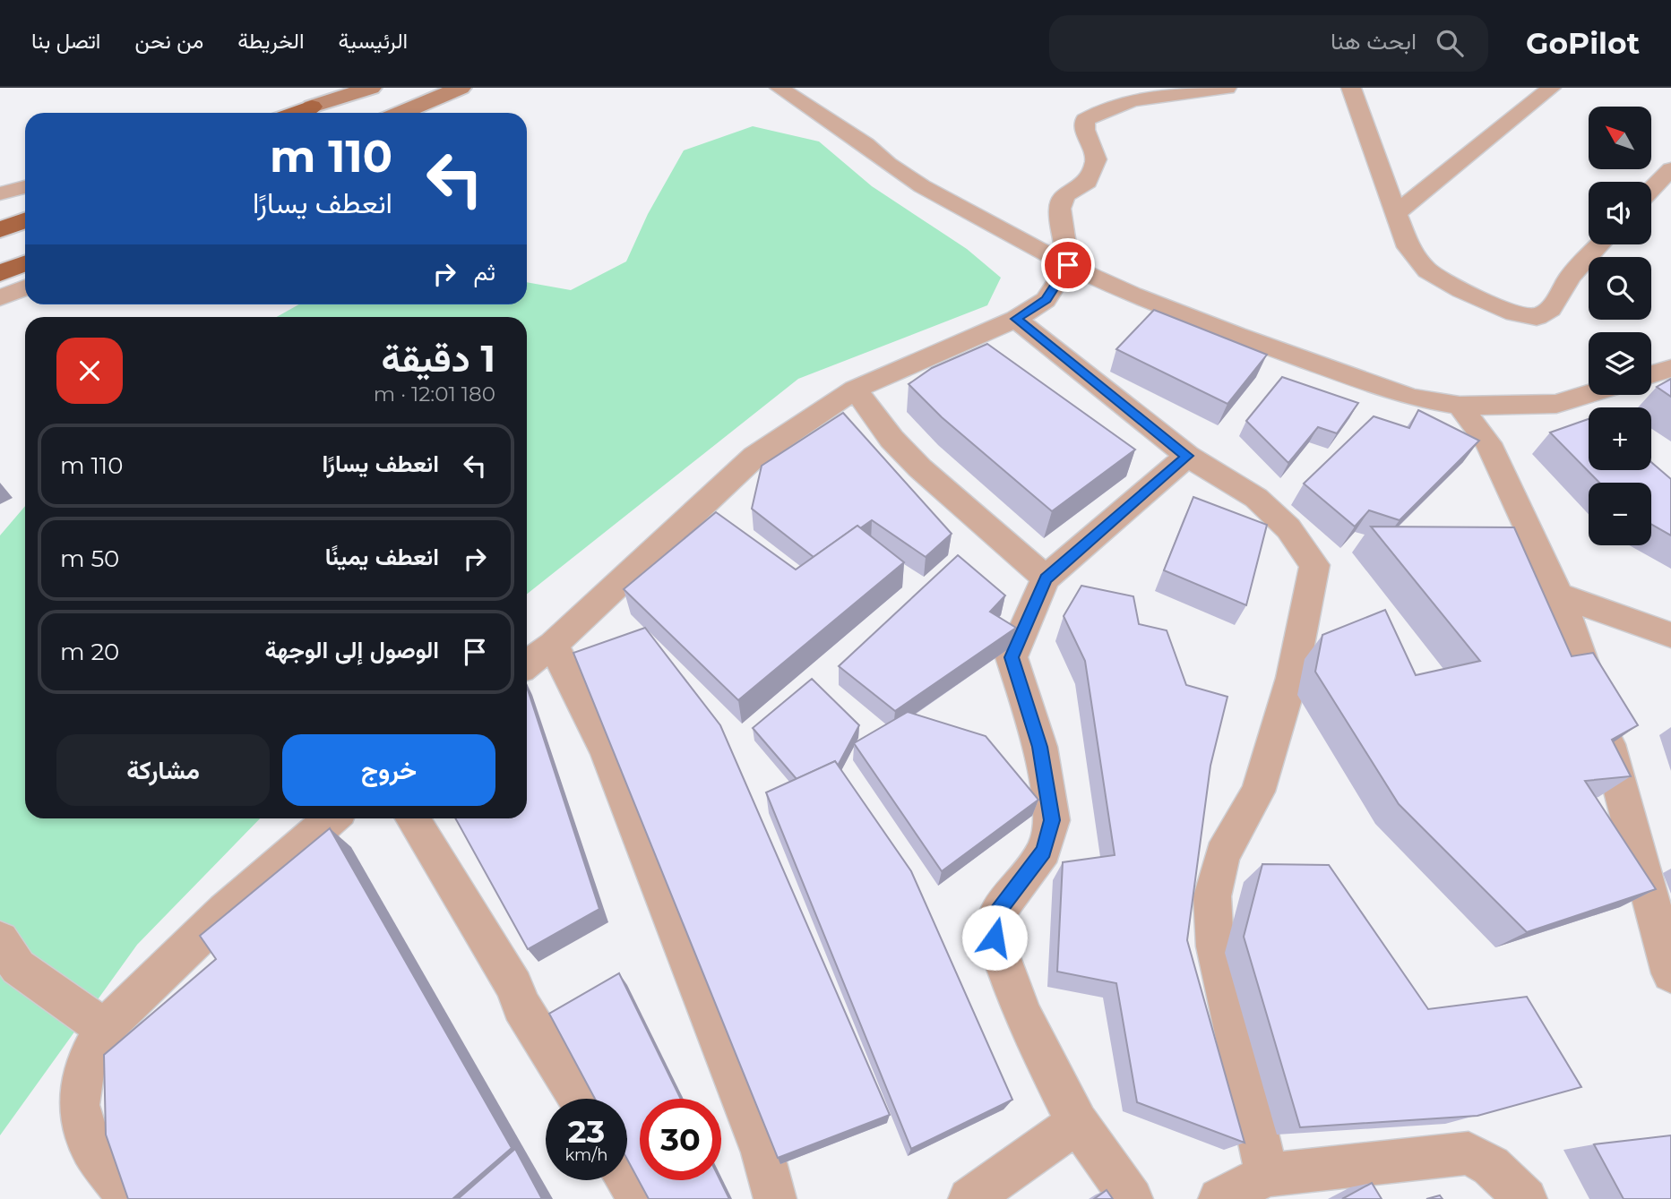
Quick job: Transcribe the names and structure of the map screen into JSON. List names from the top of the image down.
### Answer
{
  "north": "top left",
  "page": {
    "header": "GoPilot",
    "search": "ابحث هنا",
    "nav": [
      "الرئيسية",
      "الخريطة",
      "من نحن",
      "اتصل بنا"
    ],
    "map_buttons": ["+", "−"],
    "turn": ["110 m", "انعطف يسارًا"],
    "then": "ثم",
    "heading": ["1 دقيقة", "180 m · 12:01"],
    "list": [
      {
        "name": "انعطف يسارًا",
        "value": "110 m"
      },
      {
        "name": "انعطف يمينًا",
        "value": "50 m"
      },
      {
        "name": "الوصول إلى الوجهة",
        "value": "20 m"
      }
    ],
    "buttons": ["خروج", "مشاركة"],
    "speed": "23 km/h",
    "limit": "30"
  }
}
